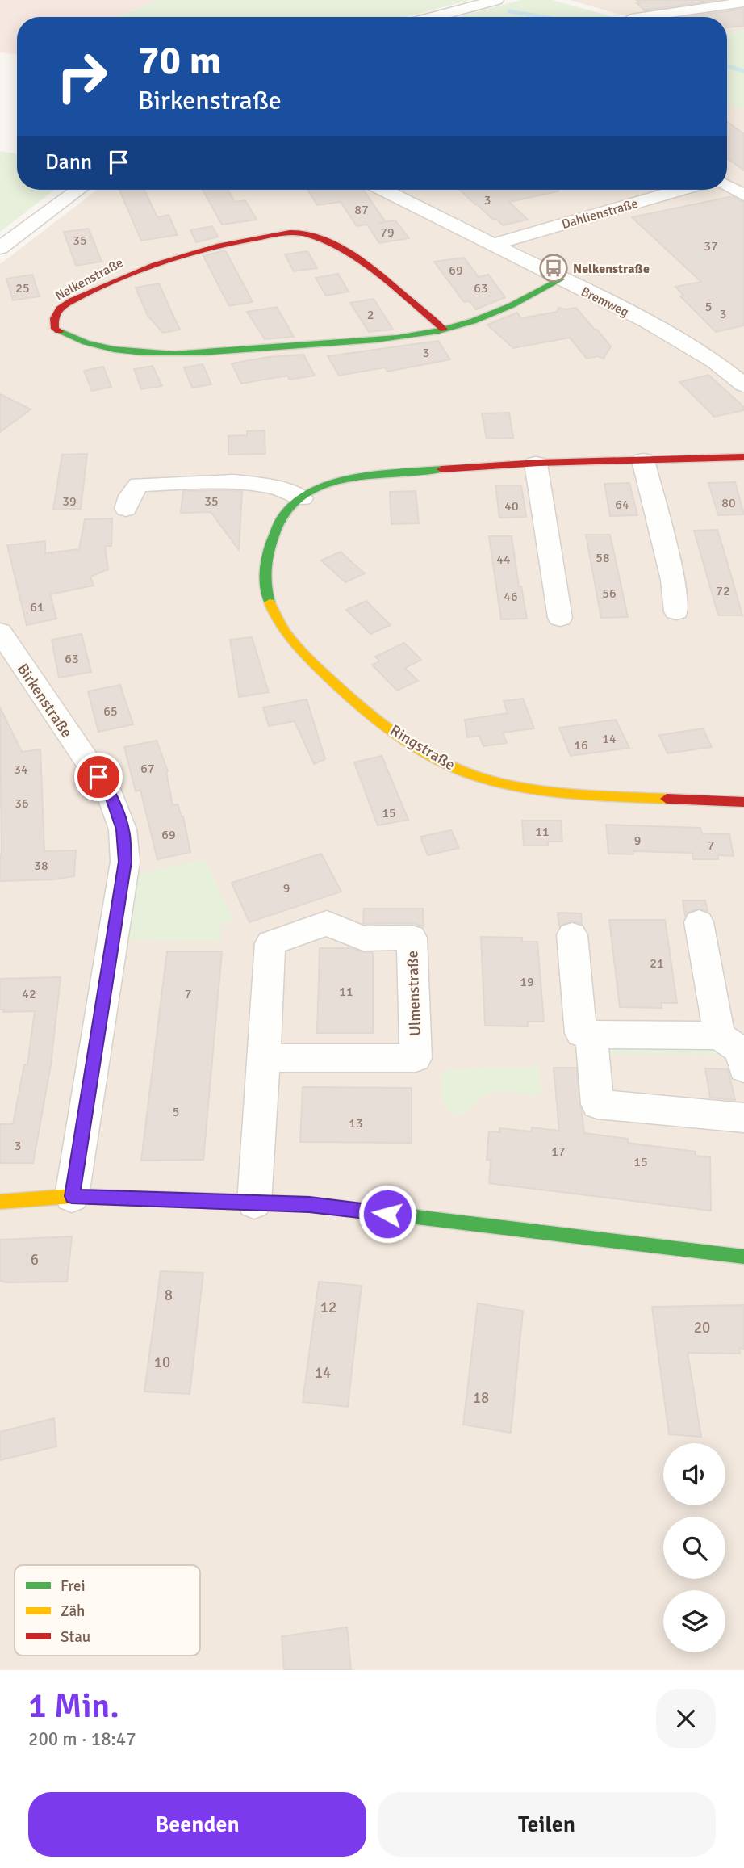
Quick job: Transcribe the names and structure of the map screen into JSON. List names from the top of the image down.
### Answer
{
  "streets": {
    "street": [
      "Dahlienstraße",
      "Nelkenstraße",
      "Bremweg",
      "Birkenstraße",
      "Ringstraße",
      "Ulmenstraße"
    ]
  },
  "crossings": [
    ["Dahlienstraße", "Bremweg"],
    ["Nelkenstraße", "Bremweg"]
  ],
  "places": {
    "bus stop": ["Nelkenstraße"]
  },
  "house_numbers": [
    "3",
    "87",
    "79",
    "35",
    "37",
    "69",
    "25",
    "63",
    "5",
    "3",
    "2",
    "3",
    "39",
    "35",
    "80",
    "64",
    "40",
    "58",
    "44",
    "72",
    "56",
    "46",
    "61",
    "63",
    "65",
    "14",
    "16",
    "67",
    "34",
    "36",
    "15",
    "11",
    "69",
    "9",
    "7",
    "38",
    "9",
    "21",
    "19",
    "11",
    "42",
    "7",
    "5",
    "13",
    "3",
    "17",
    "15",
    "6",
    "8",
    "12",
    "20",
    "10",
    "14",
    "18"
  ],
  "legend": ["Frei", "Zäh", "Stau"],
  "page": {
    "turn": ["70 m", "Birkenstraße"],
    "then": "Dann",
    "heading": ["1 Min.", "200 m · 18:47"],
    "buttons": ["Beenden", "Teilen"]
  }
}
